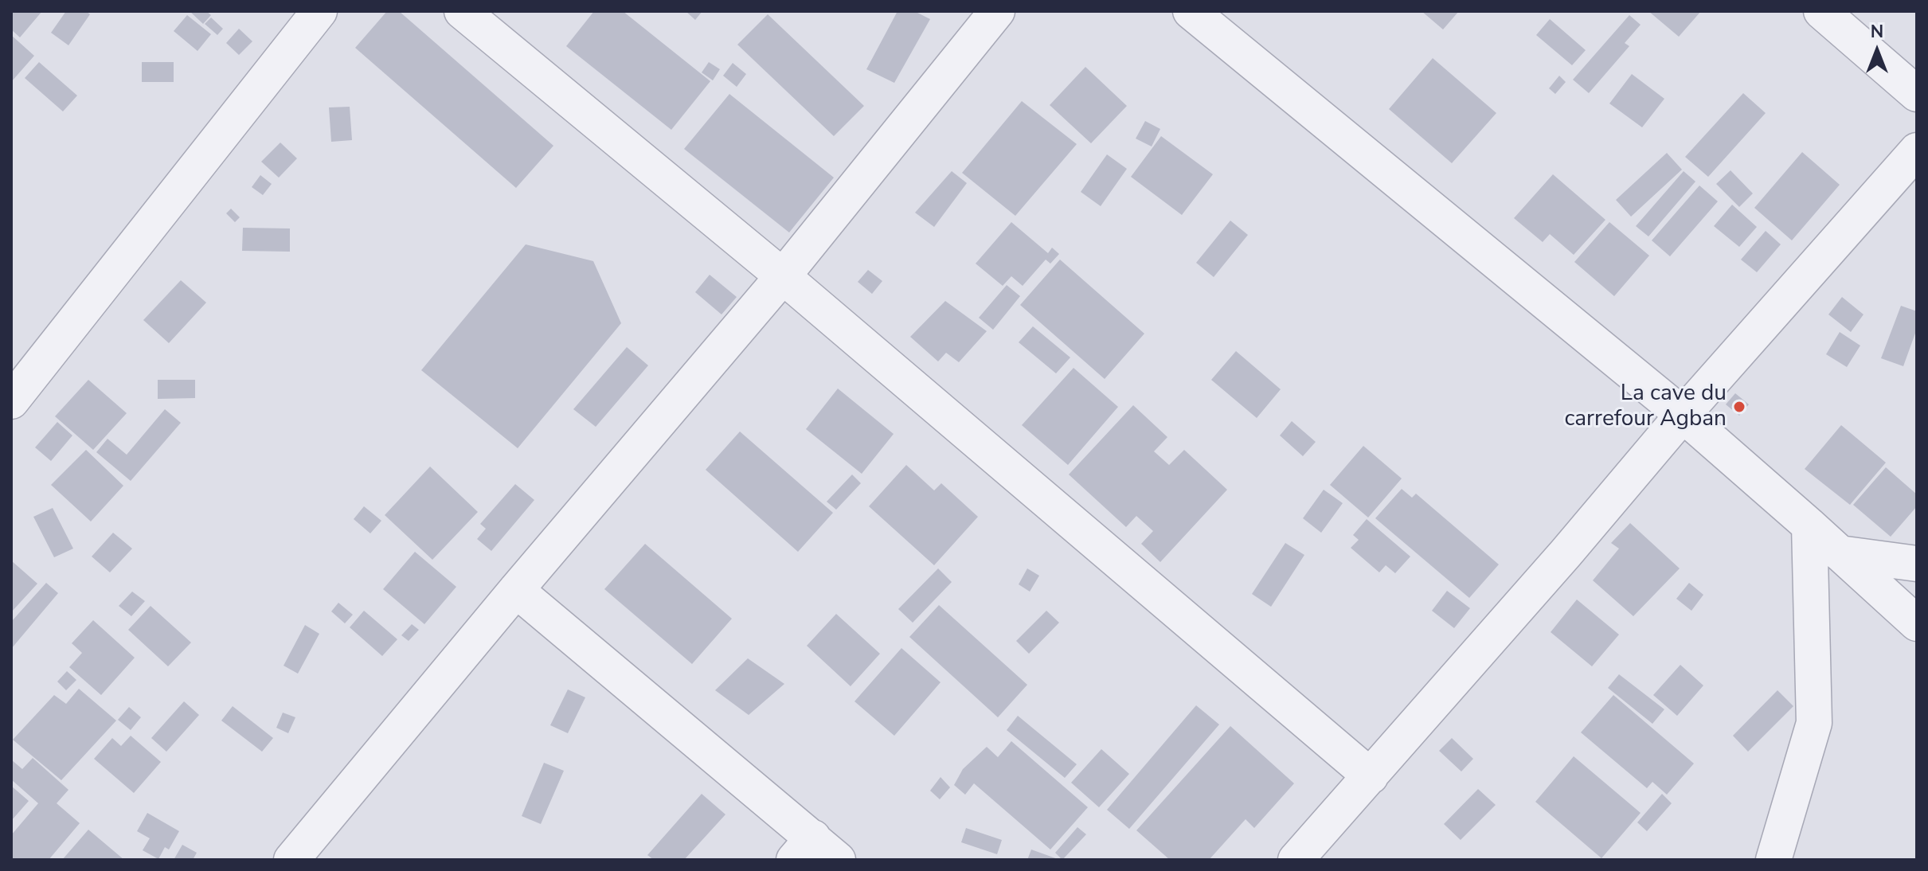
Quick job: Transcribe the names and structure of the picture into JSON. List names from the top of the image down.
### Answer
{
  "places": ["La cave du carrefour Agban"],
  "north": "top"
}
